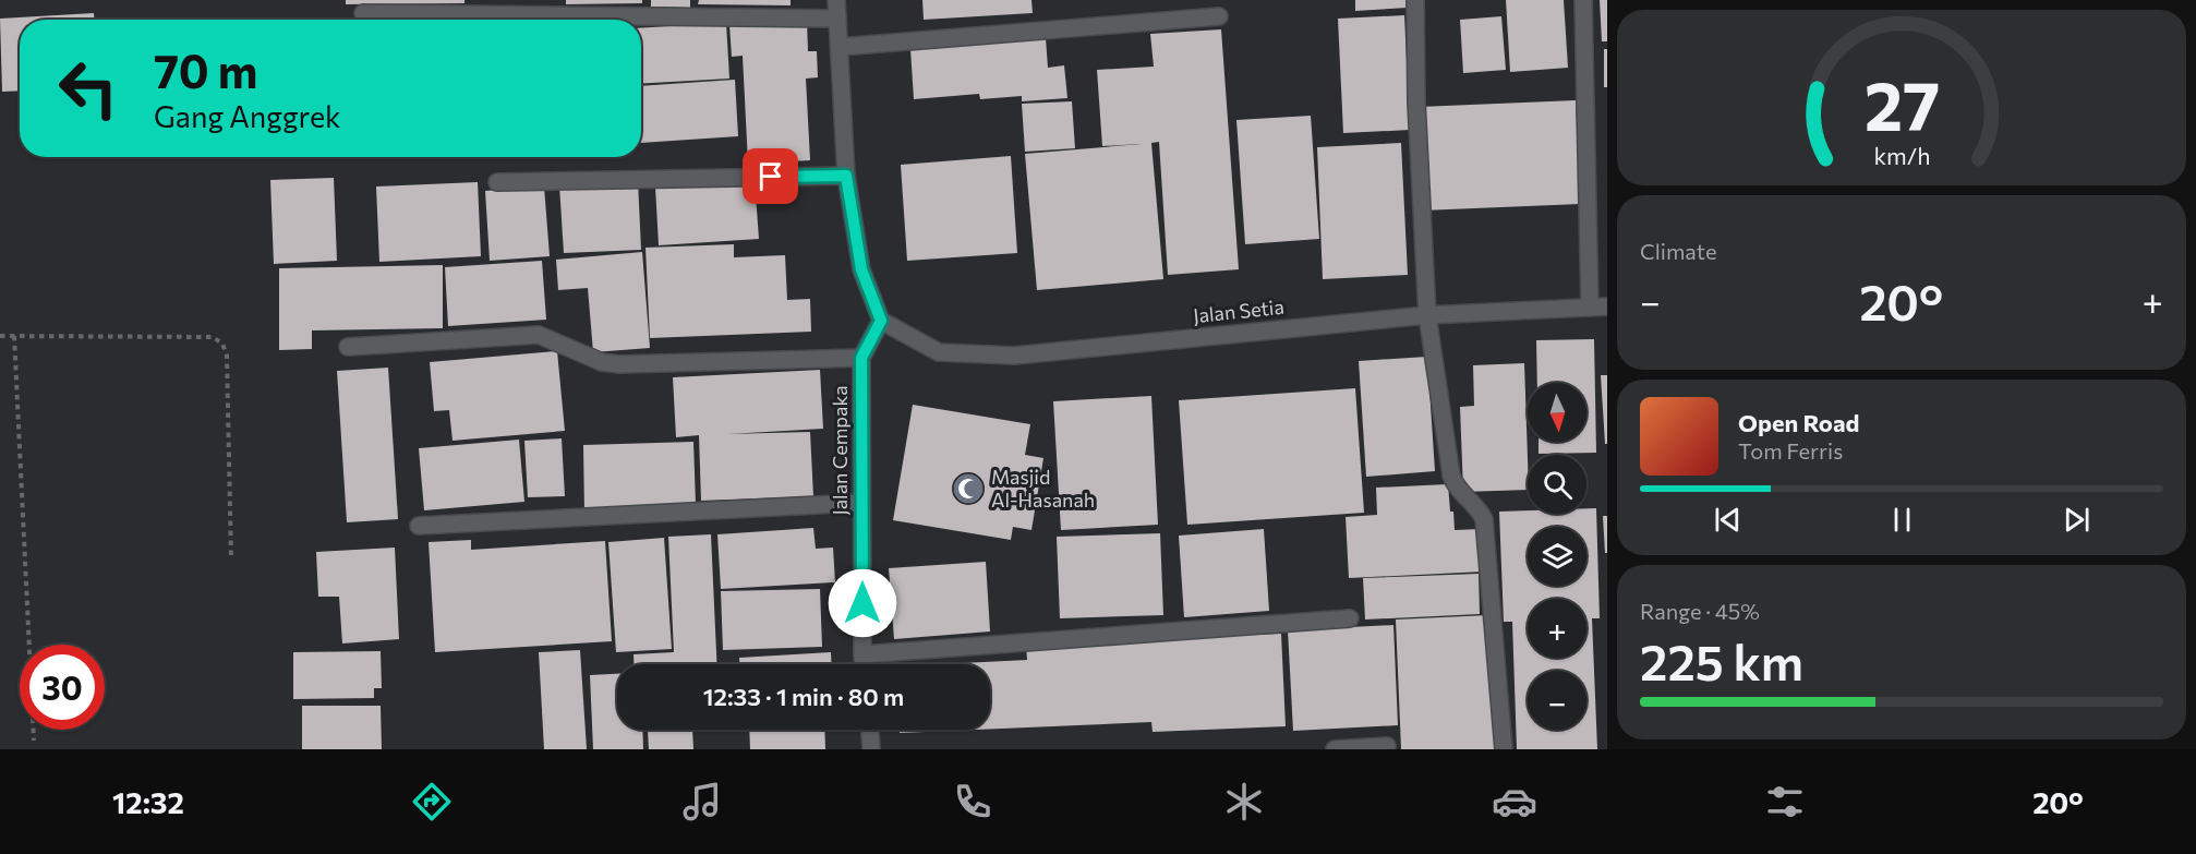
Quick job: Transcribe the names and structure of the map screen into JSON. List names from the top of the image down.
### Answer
{
  "streets": {
    "street": ["Jalan Setia", "Jalan Cempaka"]
  },
  "crossings": [
    ["Jalan Setia", "Jalan Cempaka"]
  ],
  "places": {
    "mosque": ["Masjid Al-Hasanah"]
  },
  "north": "bottom",
  "page": {
    "turn": ["70 m", "Gang Anggrek"],
    "tile": [
      "Climate",
      ["Range · 45%", "225 km"]
    ],
    "heat": ["−", "20°", "+"],
    "map_buttons": ["+", "−"],
    "song": ["Open Road", "Tom Ferris"],
    "limit": "30",
    "trip": "12:33 · 1 min · 80 m",
    "tabs": ["12:32", "20°"],
    "gauge": ["27", "km/h"]
  }
}
